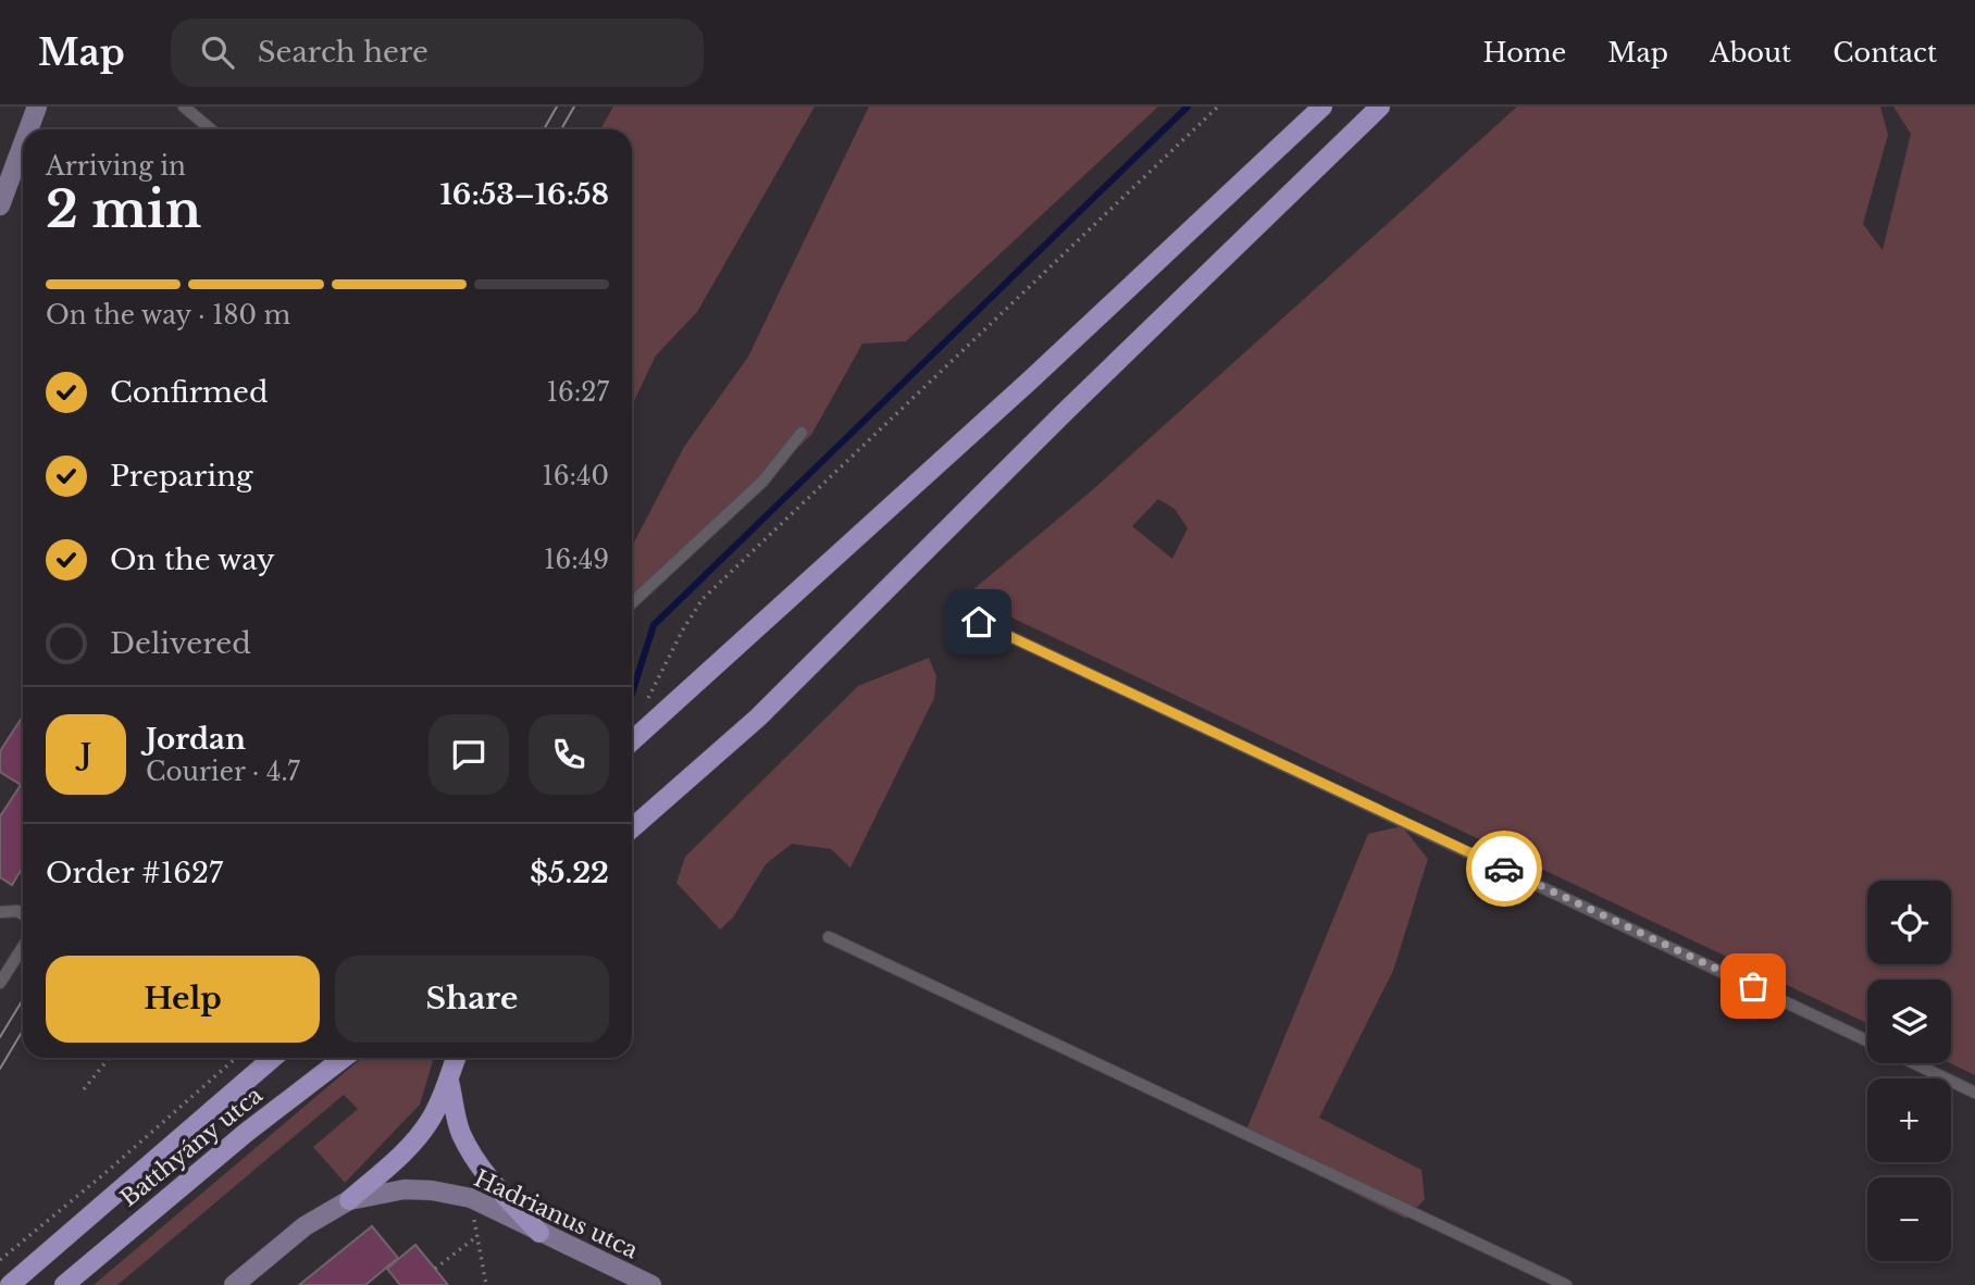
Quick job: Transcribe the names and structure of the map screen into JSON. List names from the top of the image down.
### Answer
{
  "streets": {
    "main road": ["Batthyány utca"],
    "street": ["Hadrianus utca"]
  },
  "page": {
    "header": "Map",
    "search": "Search here",
    "nav": [
      "Home",
      "Map",
      "About",
      "Contact"
    ],
    "heading": ["2 min", "Arriving in", "16:53–16:58"],
    "panel": [
      "Jordan",
      "Courier · 4.7",
      "Order #1627",
      "$5.22"
    ],
    "bar": "On the way · 180 m",
    "list": [
      ["Confirmed", "16:27"],
      ["Preparing", "16:40"],
      ["On the way", "16:49"],
      "Delivered"
    ],
    "round": "J",
    "map_buttons": ["+", "−"],
    "buttons": ["Help", "Share"]
  }
}
